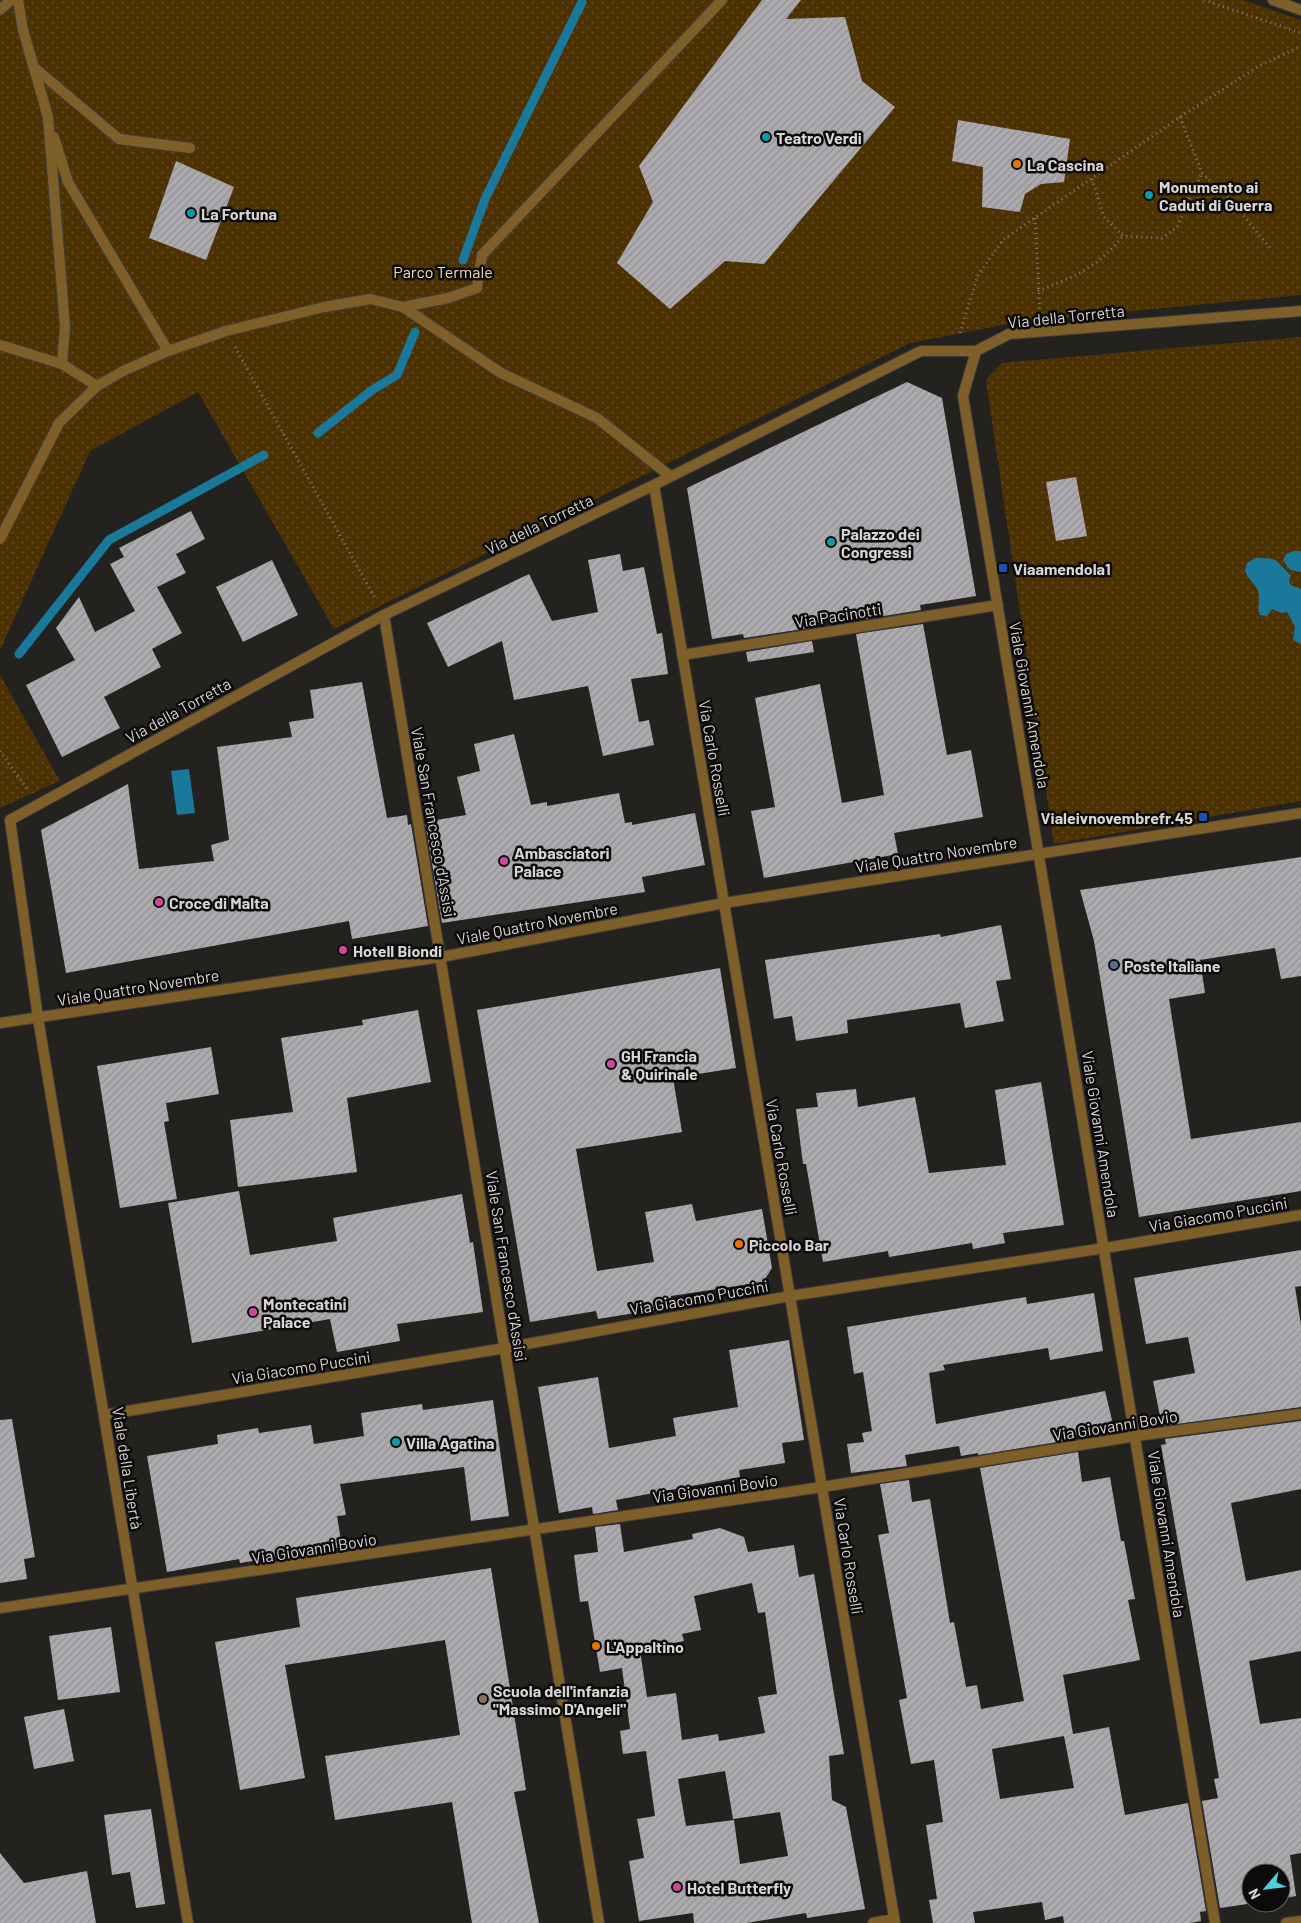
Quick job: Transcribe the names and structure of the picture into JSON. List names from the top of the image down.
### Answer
{
  "streets": {
    "street": [
      "Via della Torretta",
      "Via Pacinotti",
      "Viale Giovanni Amendola",
      "Via Carlo Rosselli",
      "Viale San Francesco d'Assisi",
      "Viale Quattro Novembre",
      "Via Giacomo Puccini",
      "Via Giovanni Bovio",
      "Viale della Libertà"
    ]
  },
  "crossings": [
    ["Via della Torretta", "Viale Giovanni Amendola"],
    ["Via della Torretta", "Via Carlo Rosselli"],
    ["Via della Torretta", "Viale San Francesco d'Assisi"],
    ["Via della Torretta", "Viale Quattro Novembre"],
    ["Via della Torretta", "Viale della Libertà"],
    ["Via Pacinotti", "Viale Giovanni Amendola"],
    ["Via Pacinotti", "Via Carlo Rosselli"],
    ["Viale Giovanni Amendola", "Viale Quattro Novembre"],
    ["Viale Giovanni Amendola", "Via Giacomo Puccini"],
    ["Viale Giovanni Amendola", "Via Giovanni Bovio"],
    ["Via Carlo Rosselli", "Viale Quattro Novembre"],
    ["Via Carlo Rosselli", "Via Giacomo Puccini"],
    ["Via Carlo Rosselli", "Via Giovanni Bovio"],
    ["Viale San Francesco d'Assisi", "Viale Quattro Novembre"],
    ["Viale San Francesco d'Assisi", "Via Giacomo Puccini"],
    ["Viale San Francesco d'Assisi", "Via Giovanni Bovio"],
    ["Viale Quattro Novembre", "Viale della Libertà"],
    ["Via Giacomo Puccini", "Viale della Libertà"],
    ["Via Giovanni Bovio", "Viale della Libertà"]
  ],
  "parks": ["Parco Termale"],
  "places": {
    "other": [
      "Teatro Verdi",
      "La Cascina",
      "Monumento ai Caduti di Guerra",
      "La Fortuna",
      "Palazzo dei Congressi",
      "Ambasciatori Palace",
      "Croce di Malta",
      "Hotell Biondi",
      "Poste Italiane",
      "GH Francia & Quirinale",
      "Piccolo Bar",
      "Montecatini Palace",
      "Villa Agatina",
      "L'Appaltino",
      "Scuola dell'infanzia \"Massimo D'Angeli\"",
      "Hotel Butterfly"
    ],
    "transit": ["Viaamendola1", "Vialeivnovembrefr.45"]
  },
  "north": "bottom left"
}
